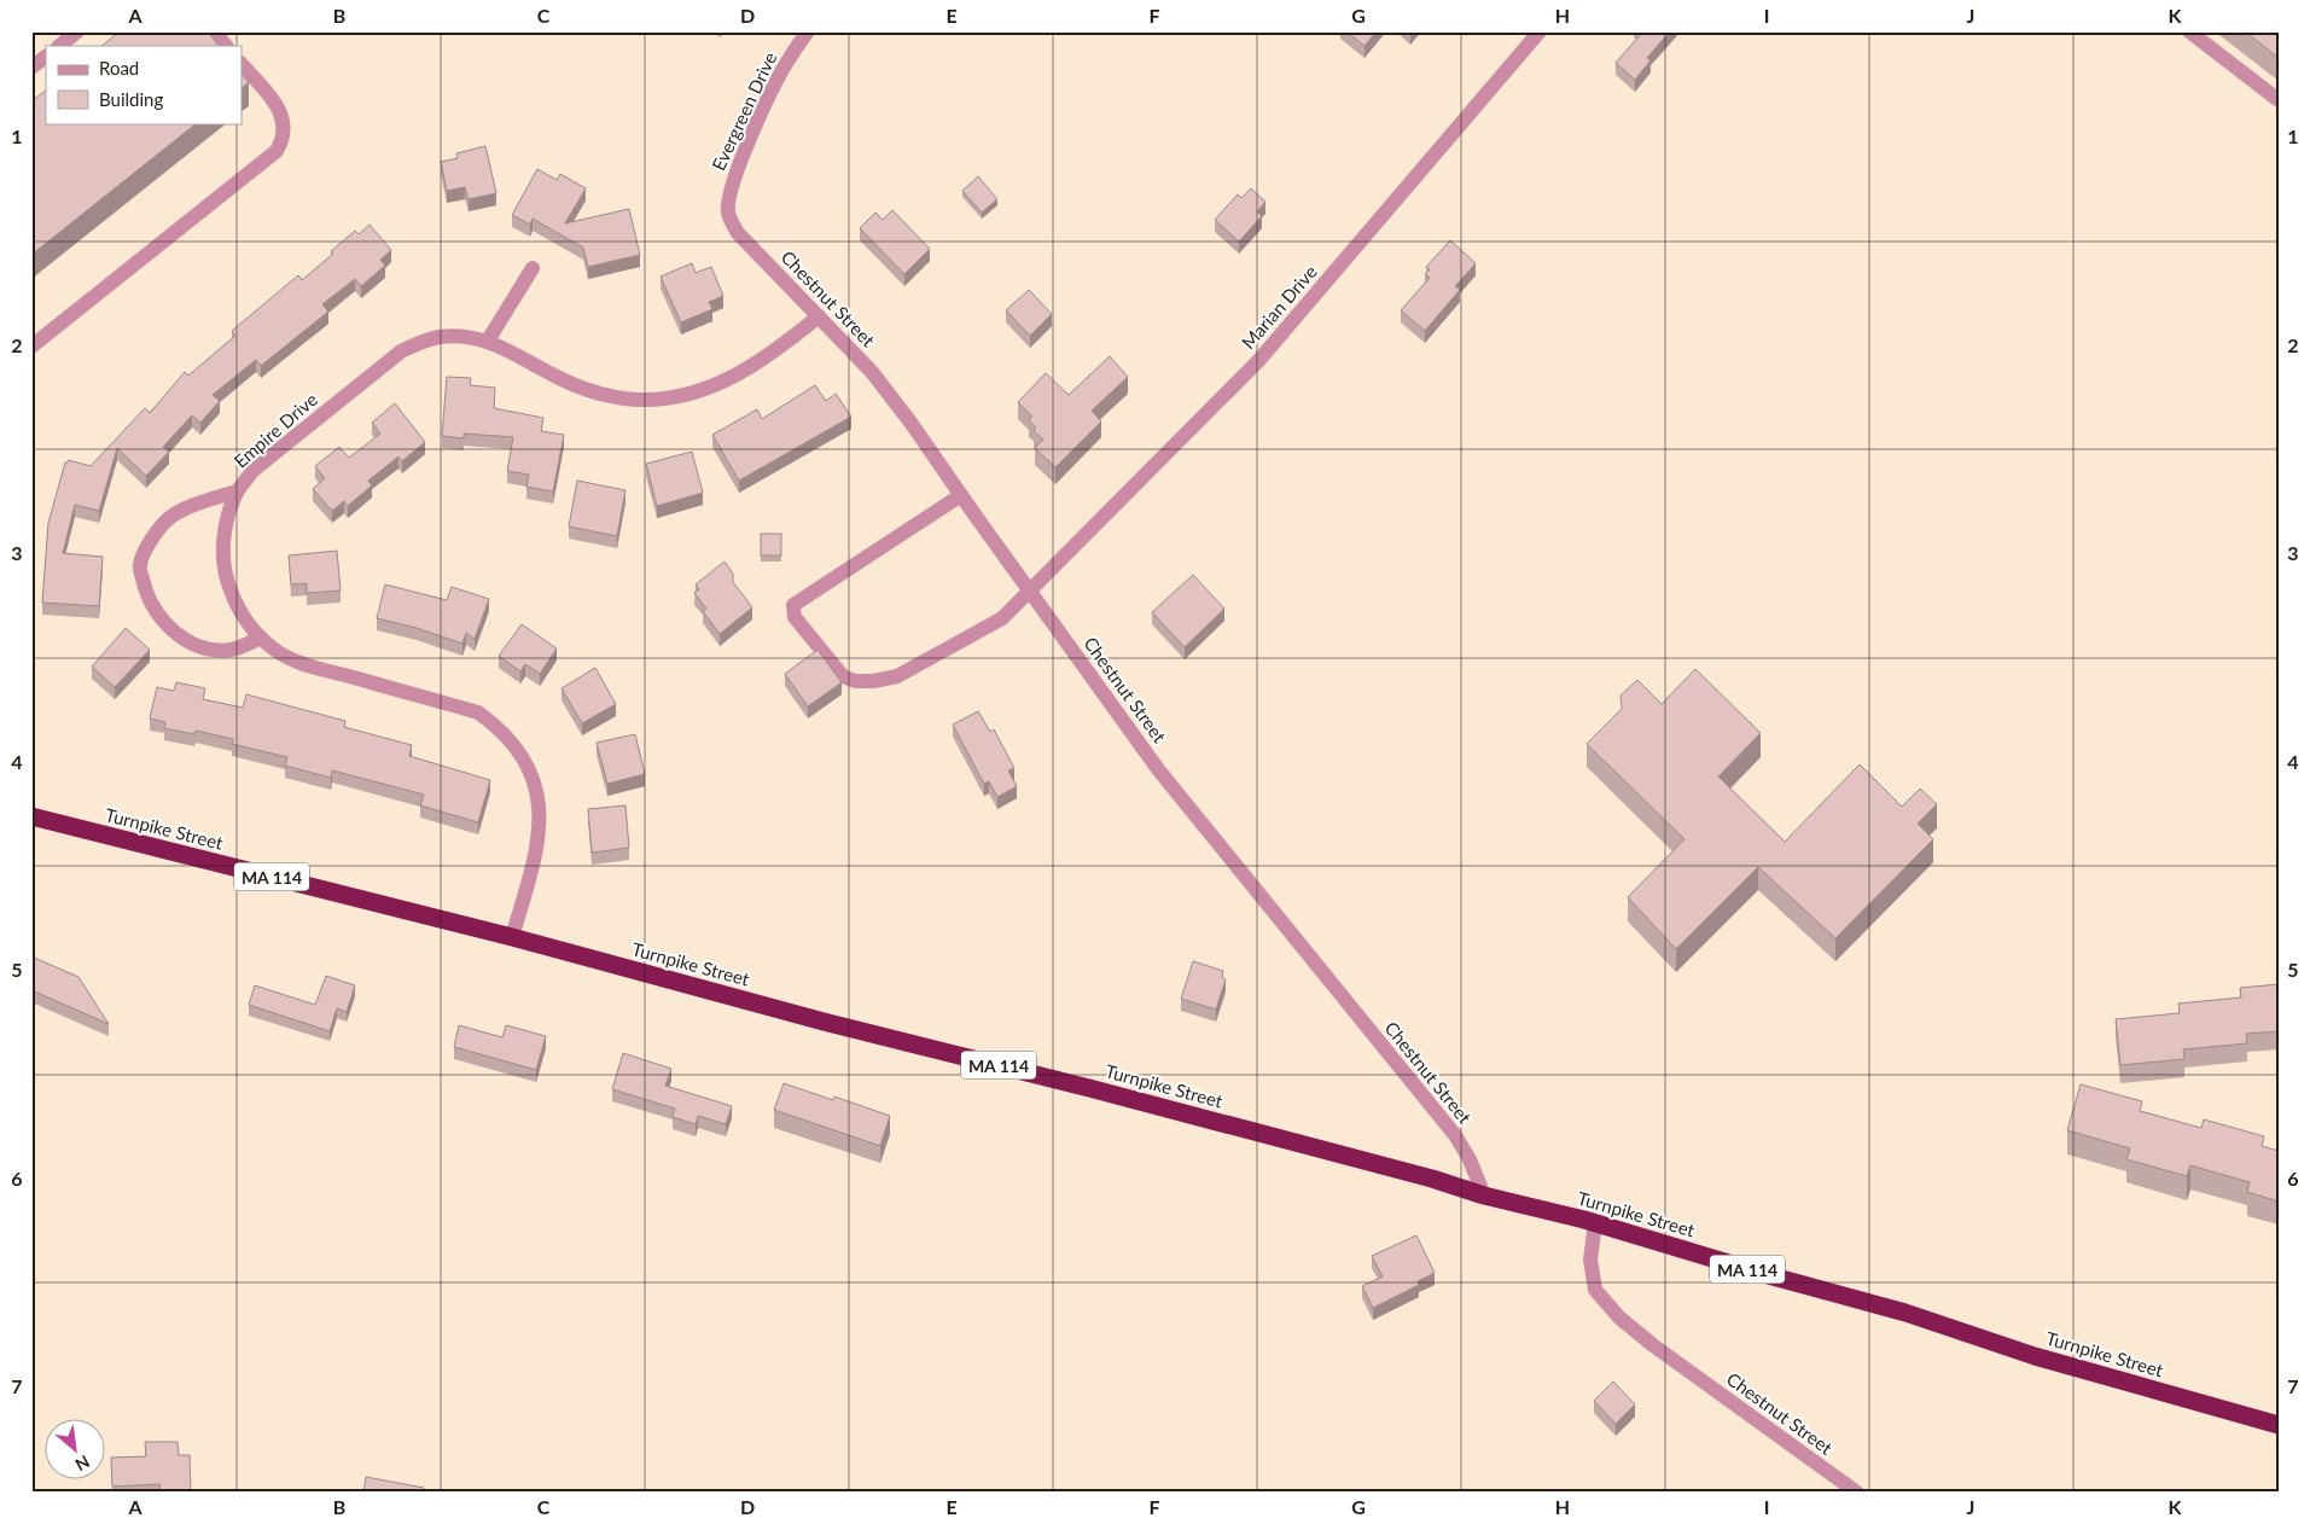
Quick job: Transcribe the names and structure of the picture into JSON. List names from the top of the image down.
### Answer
{
  "streets": {
    "highway": ["Turnpike Street", "MA 114"],
    "street": [
      "Evergreen Drive",
      "Chestnut Street",
      "Marian Drive",
      "Empire Drive"
    ]
  },
  "crossings": [
    ["Evergreen Drive", "Chestnut Street"],
    ["Chestnut Street", "Marian Drive"],
    ["Chestnut Street", "Empire Drive"],
    ["Chestnut Street", "Turnpike Street"],
    ["Empire Drive", "Turnpike Street"]
  ],
  "legend": ["Road", "Building"],
  "north": "bottom right",
  "grid": {
    "columns": [
      "A",
      "B",
      "C",
      "D",
      "E",
      "F",
      "G",
      "H",
      "I",
      "J",
      "K"
    ],
    "rows": [
      "1",
      "2",
      "3",
      "4",
      "5",
      "6",
      "7"
    ]
  }
}
